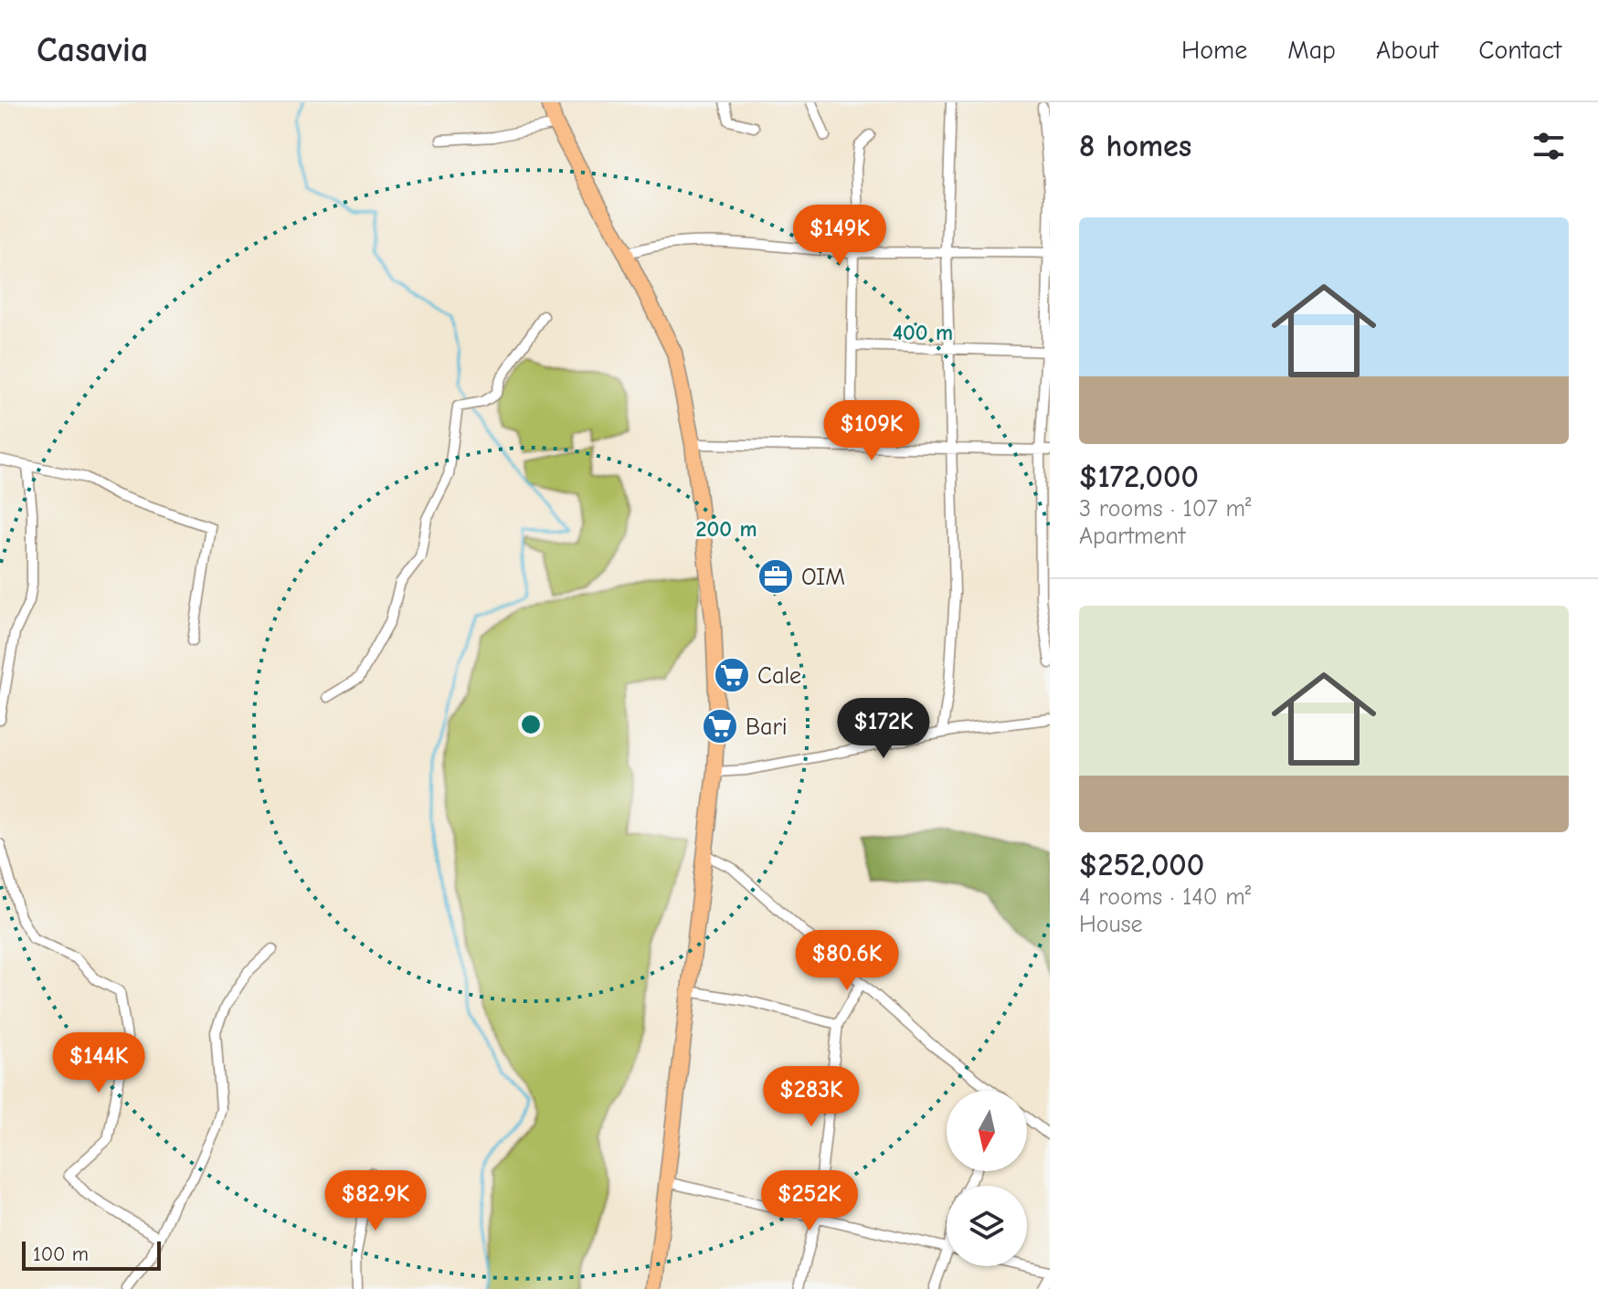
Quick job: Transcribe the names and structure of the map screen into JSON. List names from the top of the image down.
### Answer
{
  "places": {
    "office": ["OIM"],
    "supermarket": ["Cale", "Bari"]
  },
  "scale_bar": "100 m",
  "north": "bottom",
  "page": {
    "header": "Casavia",
    "nav": [
      "Home",
      "Map",
      "About",
      "Contact"
    ],
    "heading": "8 homes",
    "list": [
      {
        "name": "$172,000",
        "note": "3 rooms · 107 m² · Apartment"
      },
      {
        "name": "$252,000",
        "note": "4 rooms · 140 m² · House"
      }
    ],
    "price": [
      "$149K",
      "$109K",
      "$172K",
      "$80.6K",
      "$144K",
      "$283K",
      "$82.9K",
      "$252K"
    ],
    "scale": "100 m"
  },
  "rings": ["400 m", "200 m"]
}
